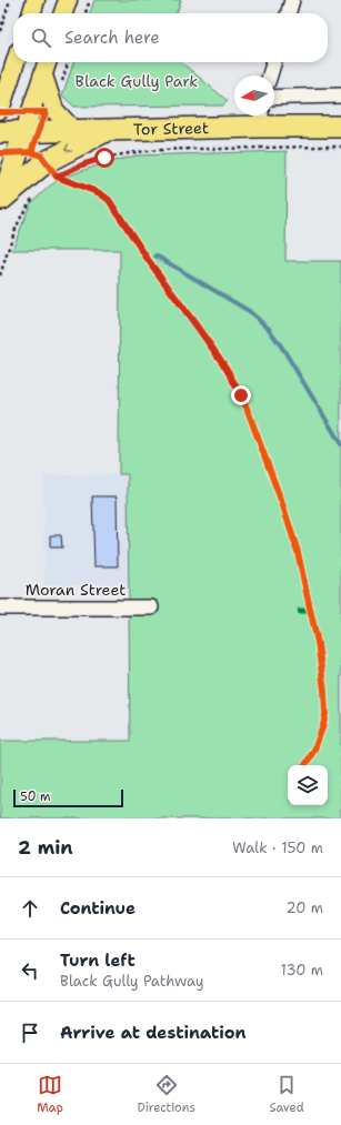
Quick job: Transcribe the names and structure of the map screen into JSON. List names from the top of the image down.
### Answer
{
  "streets": {
    "highway": ["Tor Street"],
    "street": ["Moran Street"]
  },
  "parks": ["Black Gully Park"],
  "scale_bar": "50 m",
  "north": "left",
  "page": {
    "search": "Search here",
    "scale": "50 m",
    "heading": ["2 min", "Walk · 150 m"],
    "list": [
      ["Continue", "20 m"],
      ["Turn left", "Black Gully Pathway", "130 m"],
      "Arrive at destination"
    ],
    "nav": ["Map", "Directions", "Saved"]
  }
}
